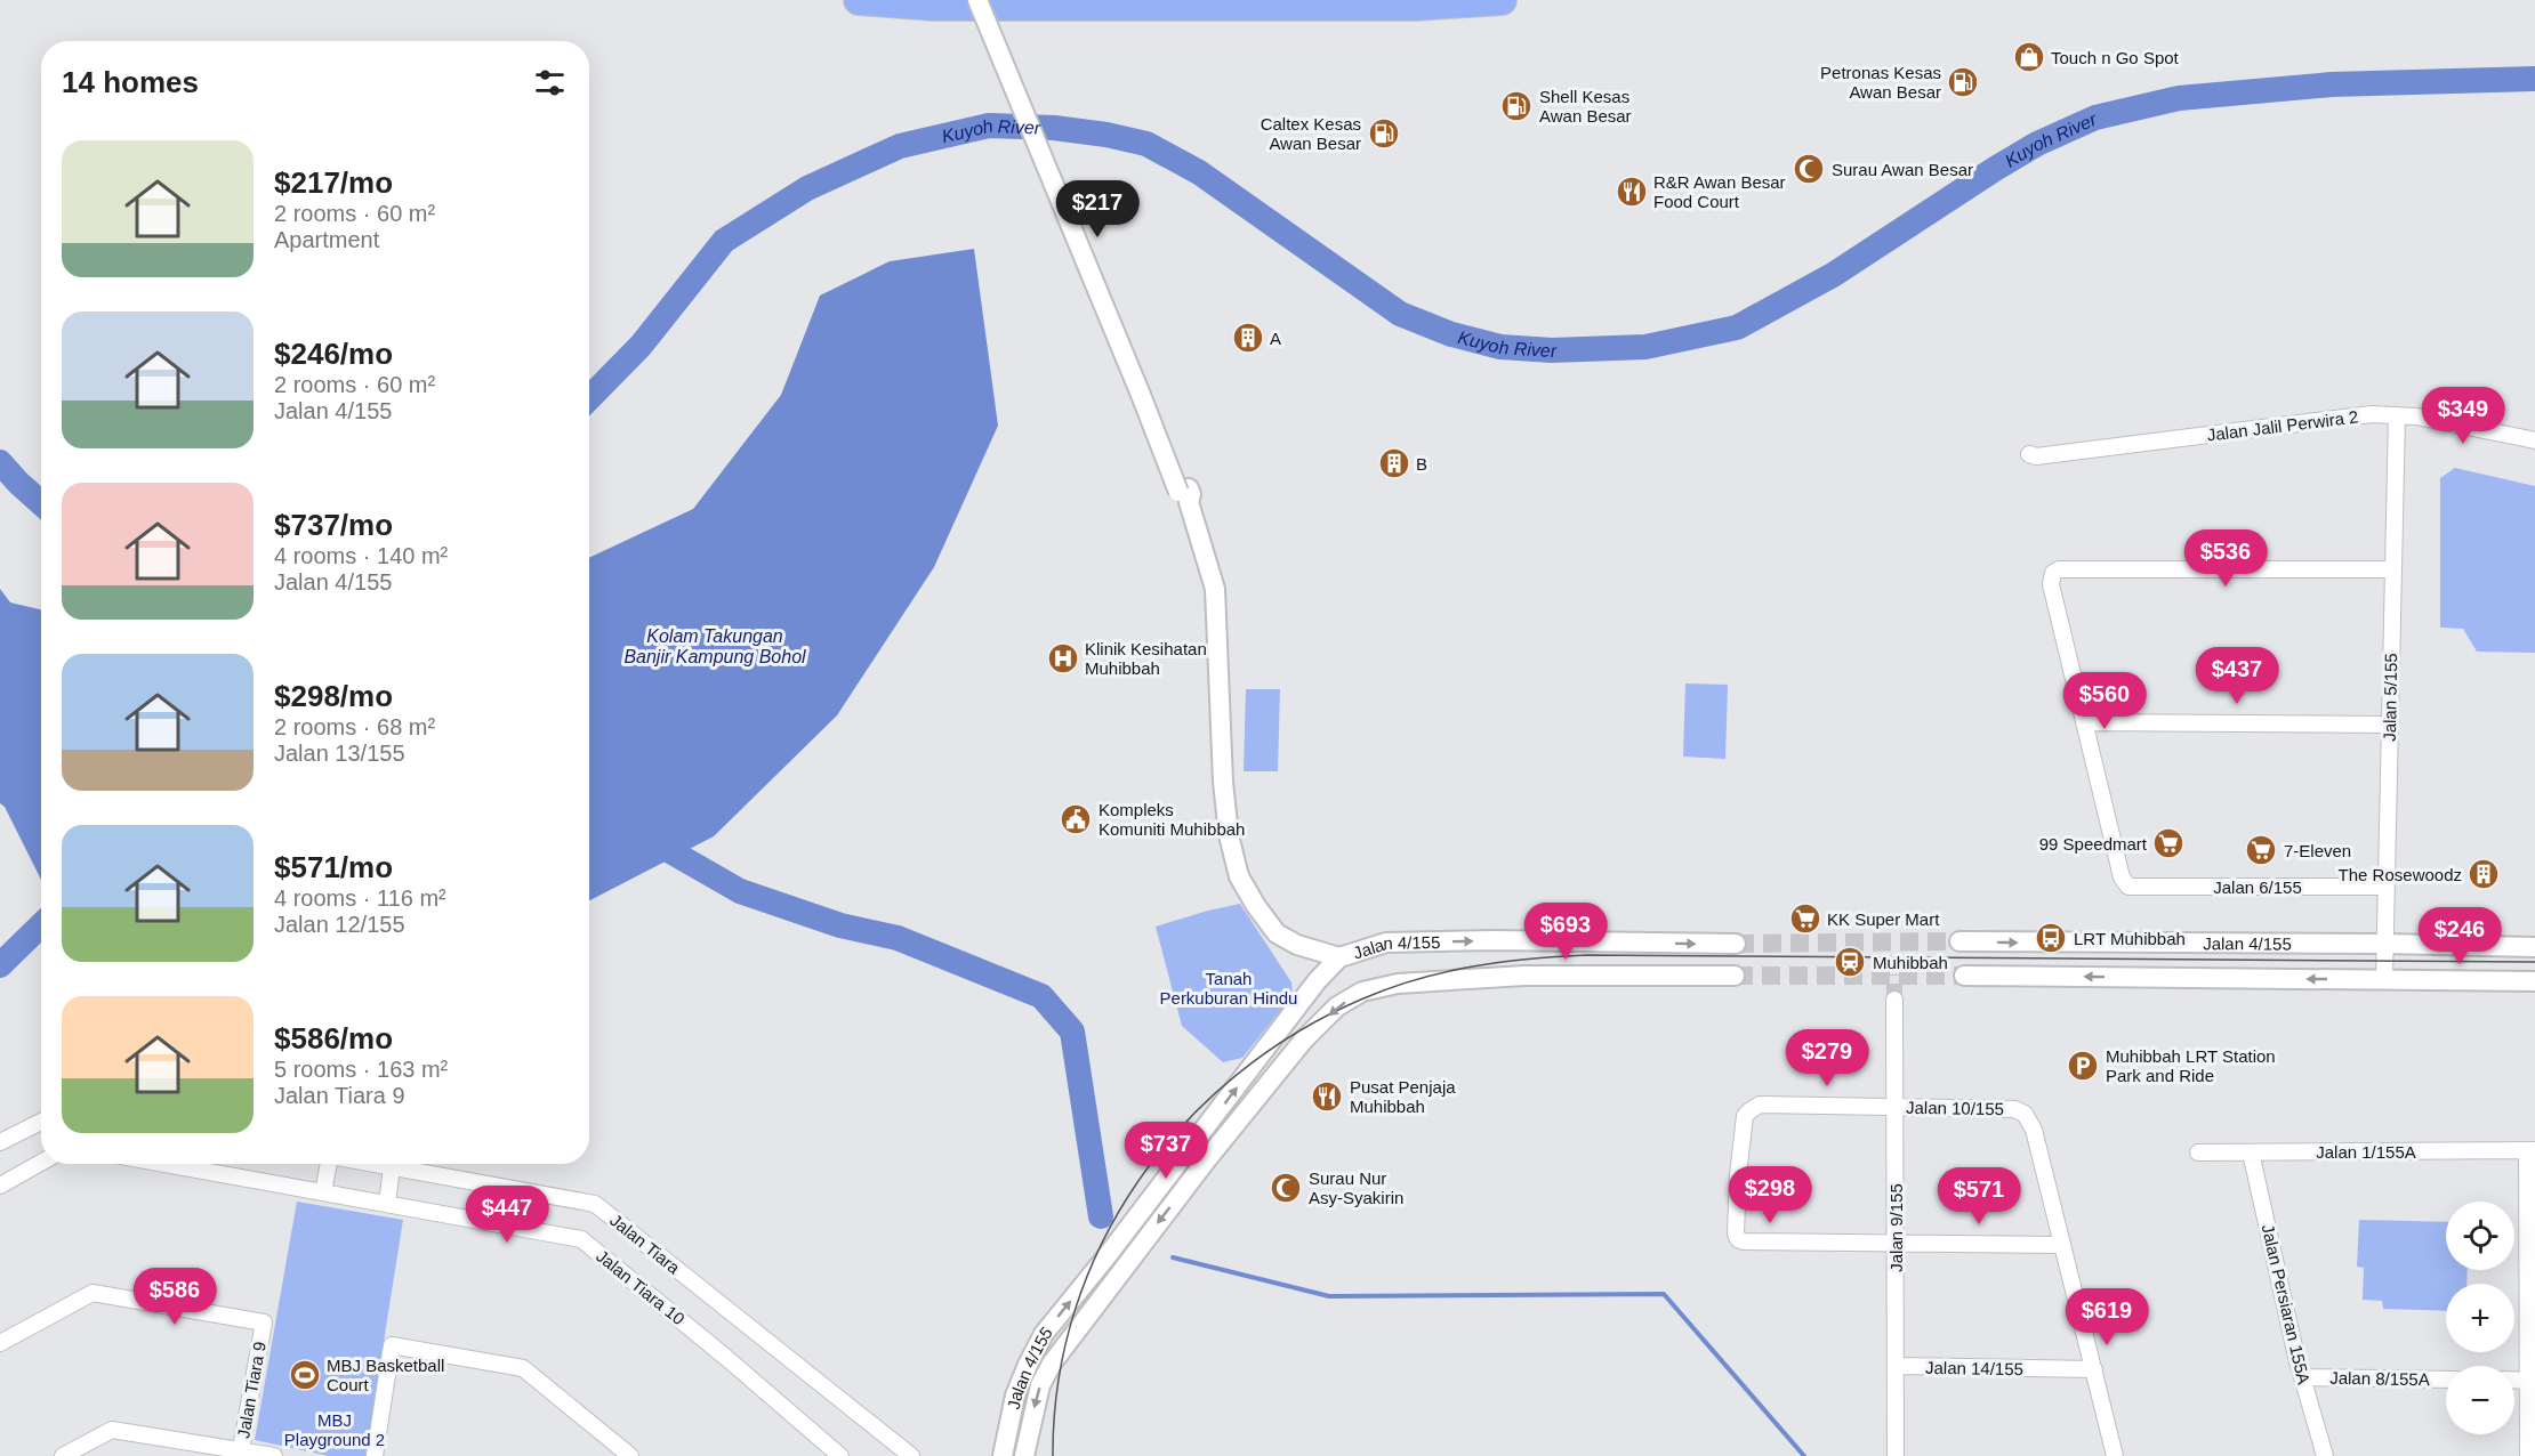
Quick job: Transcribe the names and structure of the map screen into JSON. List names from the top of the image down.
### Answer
{
  "streets": {
    "street": [
      "Jalan Jalil Perwira 2",
      "Jalan 5/155",
      "Jalan 6/155",
      "Jalan 4/155",
      "Jalan 10/155",
      "Jalan 1/155A",
      "Jalan 9/155",
      "Jalan Tiara",
      "Jalan Tiara 10",
      "Jalan Persiaran 155A",
      "Jalan 14/155",
      "Jalan 8/155A",
      "Jalan Tiara 9"
    ]
  },
  "crossings": [
    ["Jalan Jalil Perwira 2", "Jalan 5/155"],
    ["Jalan 5/155", "Jalan 6/155"],
    ["Jalan 5/155", "Jalan 4/155"],
    ["Jalan 10/155", "Jalan 9/155"],
    ["Jalan 1/155A", "Jalan Persiaran 155A"],
    ["Jalan 9/155", "Jalan 14/155"],
    ["Jalan Persiaran 155A", "Jalan 8/155A"]
  ],
  "water": ["Kuyoh River", "Kolam Takungan Banjir Kampung Bohol"],
  "parks": ["Tanah Perkuburan Hindu", "MBJ Playground 2"],
  "places": {
    "shop": ["Touch n Go Spot"],
    "fuel station": ["Petronas Kesas Awan Besar", "Shell Kesas Awan Besar", "Caltex Kesas Awan Besar"],
    "mosque": ["Surau Awan Besar", "Surau Nur Asy-Syakirin"],
    "restaurant": ["R&R Awan Besar Food Court", "Pusat Penjaja Muhibbah"],
    "building": ["A", "B", "The Rosewoodz"],
    "hospital": ["Klinik Kesihatan Muhibbah"],
    "public building": ["Kompleks Komuniti Muhibbah"],
    "supermarket": ["99 Speedmart", "7-Eleven", "KK Super Mart"],
    "bus stop": ["LRT Muhibbah"],
    "station": ["Muhibbah"],
    "parking": ["Muhibbah LRT Station Park and Ride"],
    "sports": ["MBJ Basketball Court"]
  },
  "page": {
    "heading": "14 homes",
    "list": [
      {
        "name": "$217/mo",
        "note": "2 rooms · 60 m² · Apartment"
      },
      {
        "name": "$246/mo",
        "note": "2 rooms · 60 m² · Jalan 4/155"
      },
      {
        "name": "$737/mo",
        "note": "4 rooms · 140 m² · Jalan 4/155"
      },
      {
        "name": "$298/mo",
        "note": "2 rooms · 68 m² · Jalan 13/155"
      },
      {
        "name": "$571/mo",
        "note": "4 rooms · 116 m² · Jalan 12/155"
      },
      {
        "name": "$586/mo",
        "note": "5 rooms · 163 m² · Jalan Tiara 9"
      }
    ],
    "price": [
      "$217",
      "$349",
      "$536",
      "$437",
      "$560",
      "$693",
      "$246",
      "$279",
      "$737",
      "$298",
      "$571",
      "$447",
      "$586",
      "$619"
    ],
    "map_buttons": ["+", "−"]
  }
}
